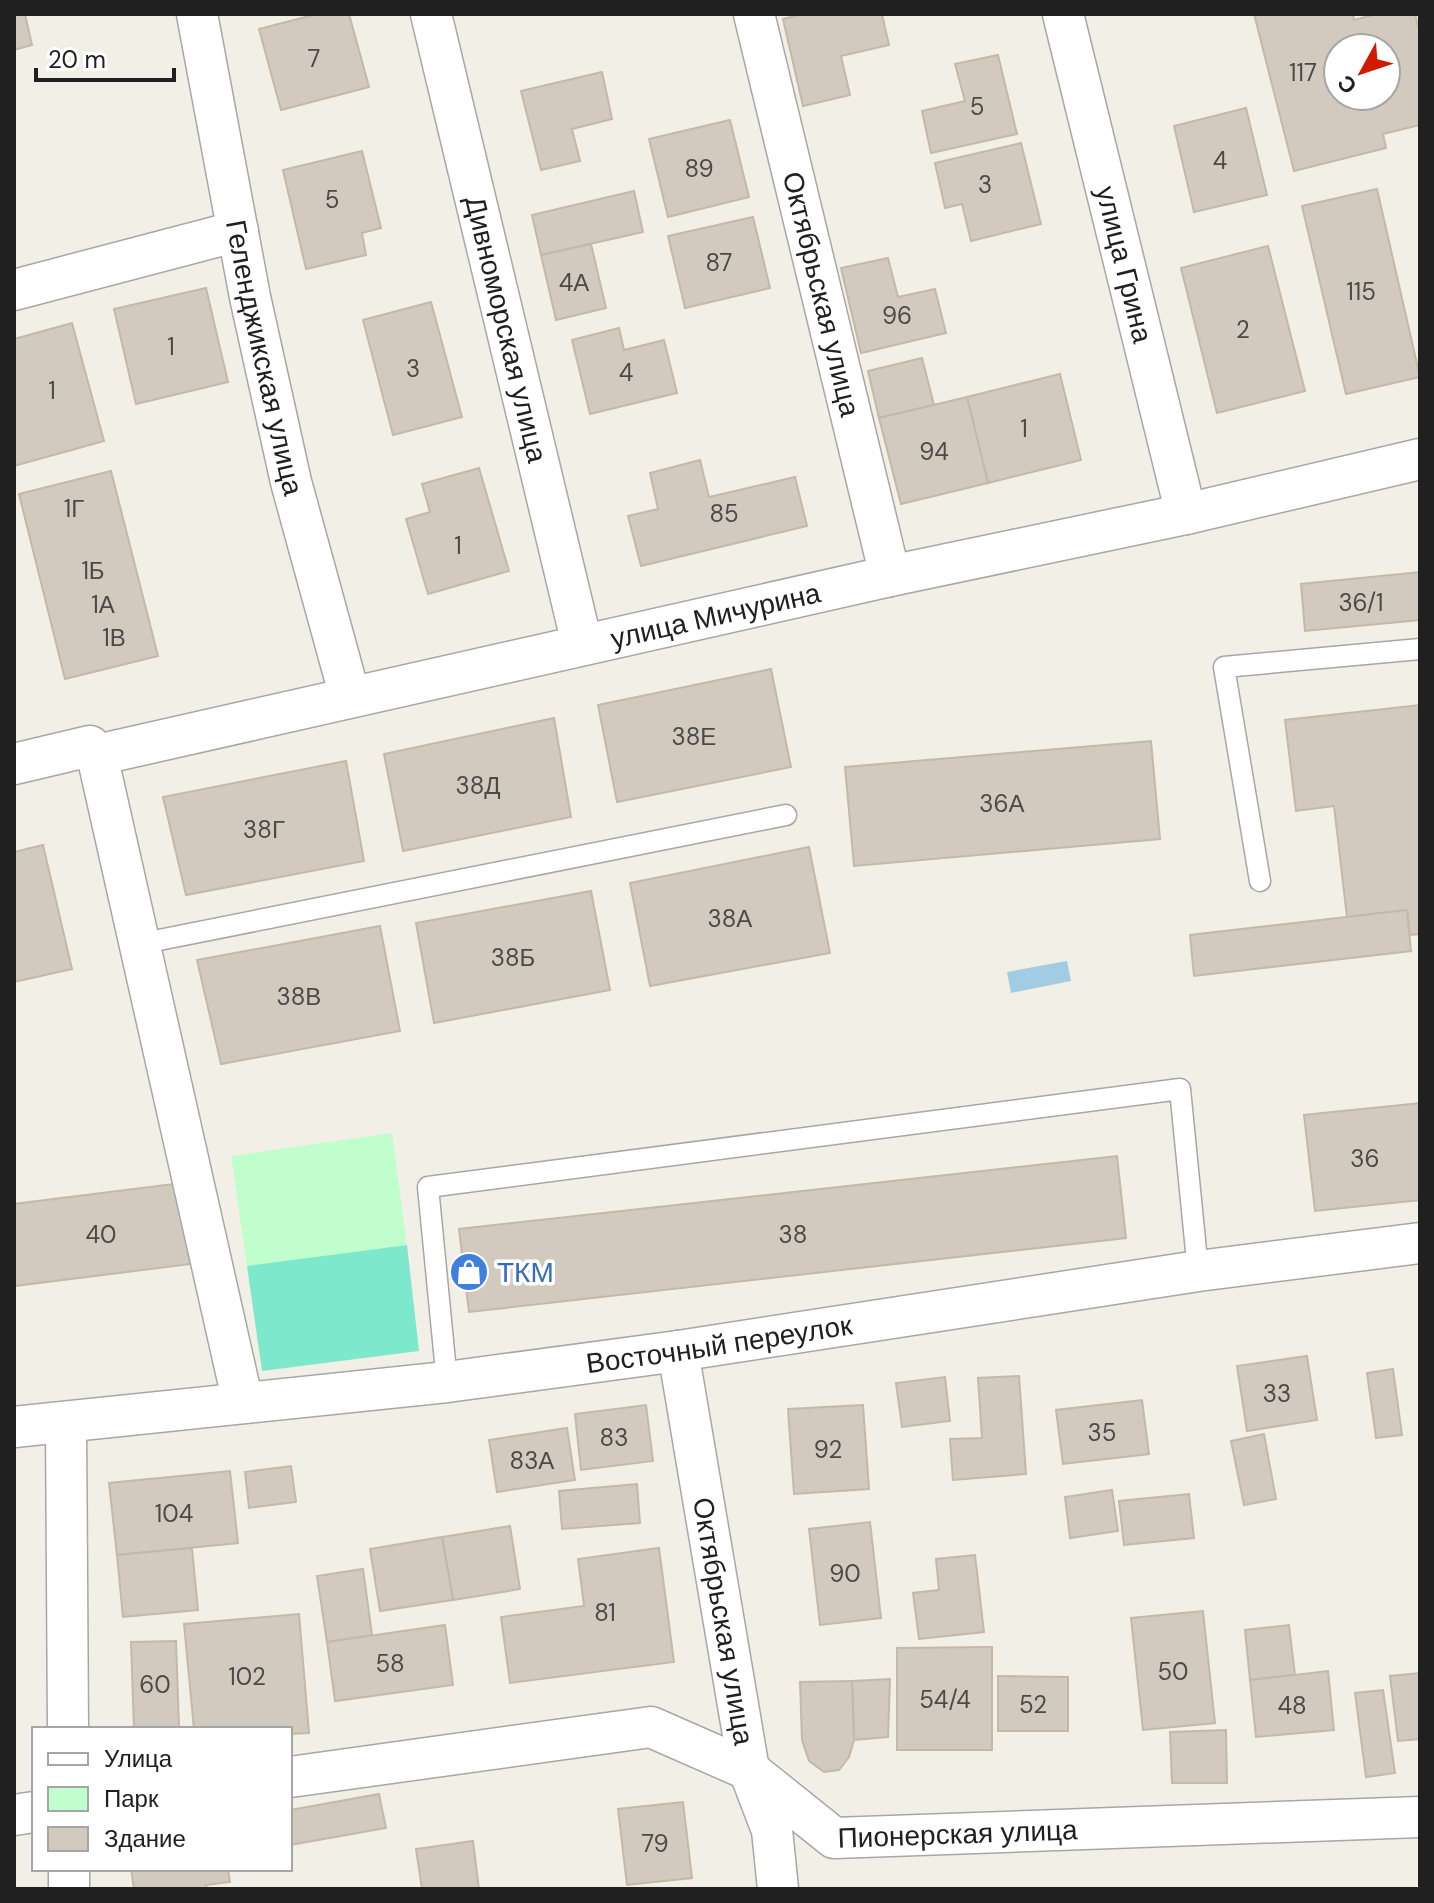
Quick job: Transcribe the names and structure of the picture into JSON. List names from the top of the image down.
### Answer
{
  "streets": {
    "street": [
      "улица Грина",
      "Октябрьская улица",
      "Дивноморская улица",
      "Геленджикская улица",
      "улица Мичурина",
      "Восточный переулок",
      "Пионерская улица"
    ]
  },
  "crossings": [
    ["улица Грина", "улица Мичурина"],
    ["Октябрьская улица", "улица Мичурина"],
    ["Октябрьская улица", "Восточный переулок"],
    ["Октябрьская улица", "Пионерская улица"],
    ["Дивноморская улица", "улица Мичурина"],
    ["Геленджикская улица", "улица Мичурина"]
  ],
  "places": {
    "shop": ["ТКМ"]
  },
  "house_numbers": [
    "7",
    "117",
    "5",
    "4",
    "89",
    "3",
    "5",
    "87",
    "4А",
    "115",
    "96",
    "2",
    "1",
    "3",
    "4",
    "1",
    "1",
    "94",
    "1Г",
    "85",
    "1",
    "1Б",
    "36/1",
    "1А",
    "1В",
    "38Е",
    "38Д",
    "36А",
    "38Г",
    "38А",
    "38Б",
    "38В",
    "36",
    "40",
    "38",
    "33",
    "35",
    "83",
    "92",
    "83А",
    "104",
    "90",
    "81",
    "58",
    "50",
    "102",
    "60",
    "54/4",
    "52",
    "48",
    "79"
  ],
  "legend": ["Улица", "Парк", "Здание"],
  "scale_bar": "20 m",
  "north": "bottom left"
}
